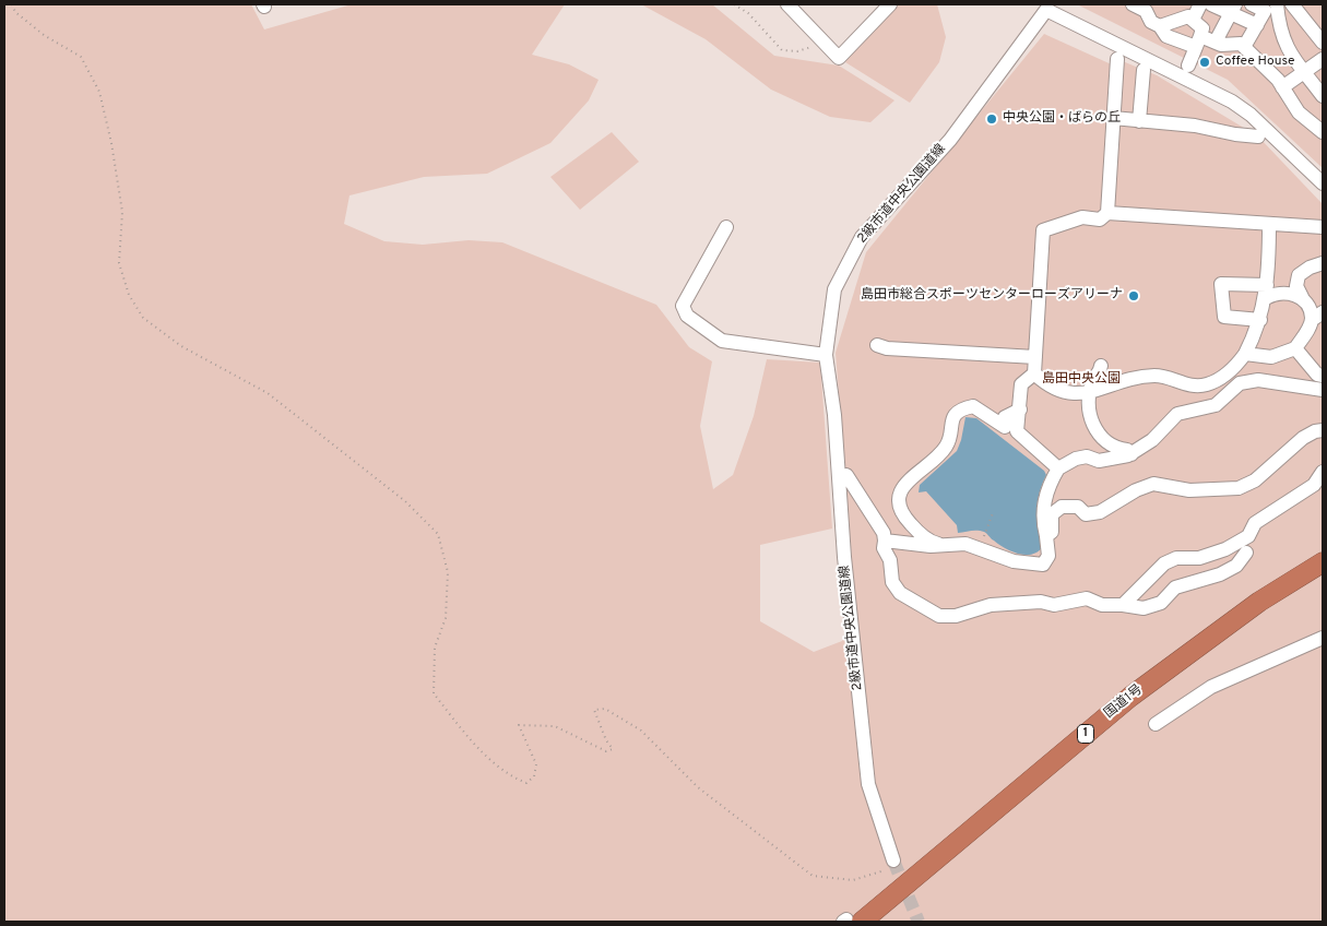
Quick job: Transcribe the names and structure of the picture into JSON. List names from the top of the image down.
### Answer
{
  "streets": {
    "highway": ["国道1号", "1"],
    "street": ["2級市道中央公園道線"]
  },
  "parks": ["島田中央公園"],
  "places": ["Coffee House", "中央公園・ばらの丘", "島田市総合スポーツセンターローズアリーナ"]
}
